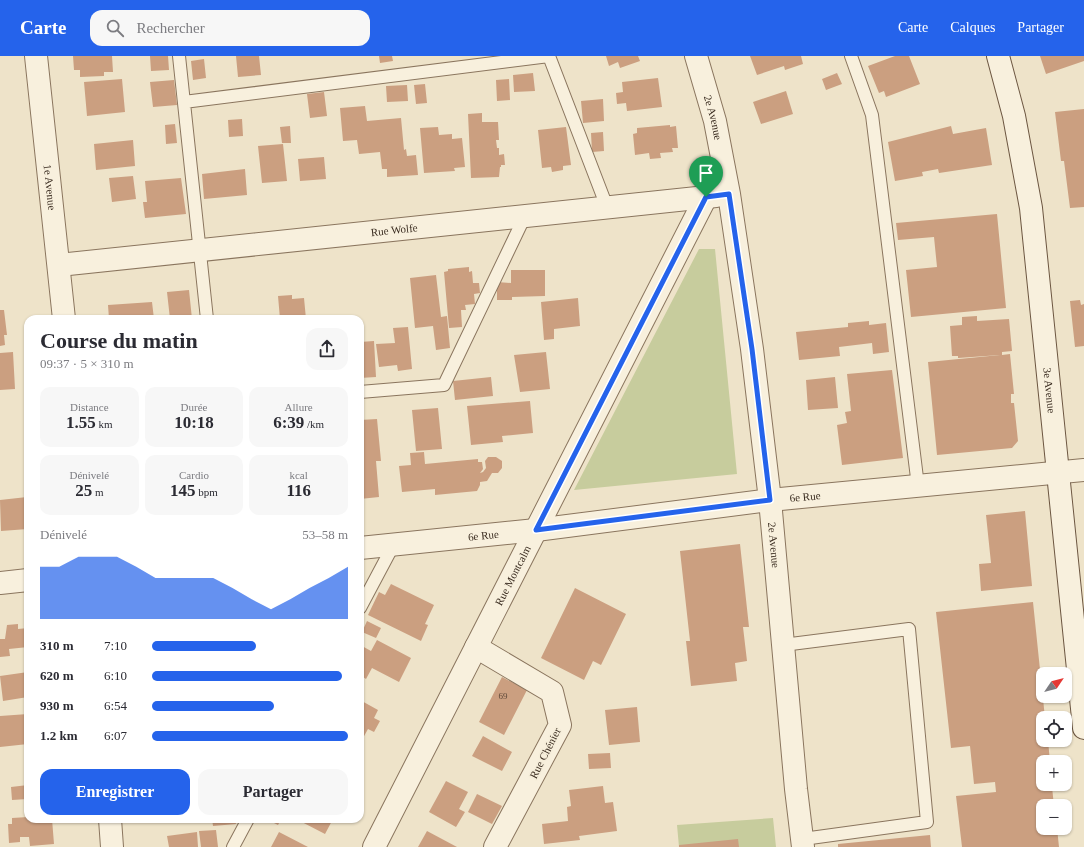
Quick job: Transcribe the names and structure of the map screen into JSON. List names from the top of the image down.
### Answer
{
  "streets": {
    "street": [
      "2e Avenue",
      "1e Avenue",
      "Rue Wolfe",
      "3e Avenue",
      "6e Rue",
      "Rue Montcalm",
      "Rue Chénier"
    ]
  },
  "crossings": [
    ["2e Avenue", "Rue Wolfe"],
    ["2e Avenue", "6e Rue"],
    ["1e Avenue", "Rue Wolfe"],
    ["Rue Wolfe", "Rue Montcalm"],
    ["3e Avenue", "6e Rue"],
    ["6e Rue", "Rue Montcalm"],
    ["Rue Montcalm", "Rue Chénier"]
  ],
  "house_numbers": ["69"],
  "north": "top right",
  "page": {
    "header": "Carte",
    "search": "Rechercher",
    "nav": ["Carte", "Calques", "Partager"],
    "heading": ["Course du matin", "09:37 · 5 × 310 m"],
    "stats": [
      ["Distance", "1.55 km"],
      ["Durée", "10:18"],
      ["Allure", "6:39 /km"],
      ["Dénivelé", "25 m"],
      ["Cardio", "145 bpm"],
      ["kcal", "116"]
    ],
    "chart": ["Dénivelé", "53–58 m"],
    "list": [
      {
        "name": "310 m",
        "note": "7:10"
      },
      {
        "name": "620 m",
        "note": "6:10"
      },
      {
        "name": "930 m",
        "note": "6:54"
      },
      {
        "name": "1.2 km",
        "note": "6:07"
      }
    ],
    "map_buttons": ["+", "−"],
    "buttons": ["Enregistrer", "Partager"]
  }
}
